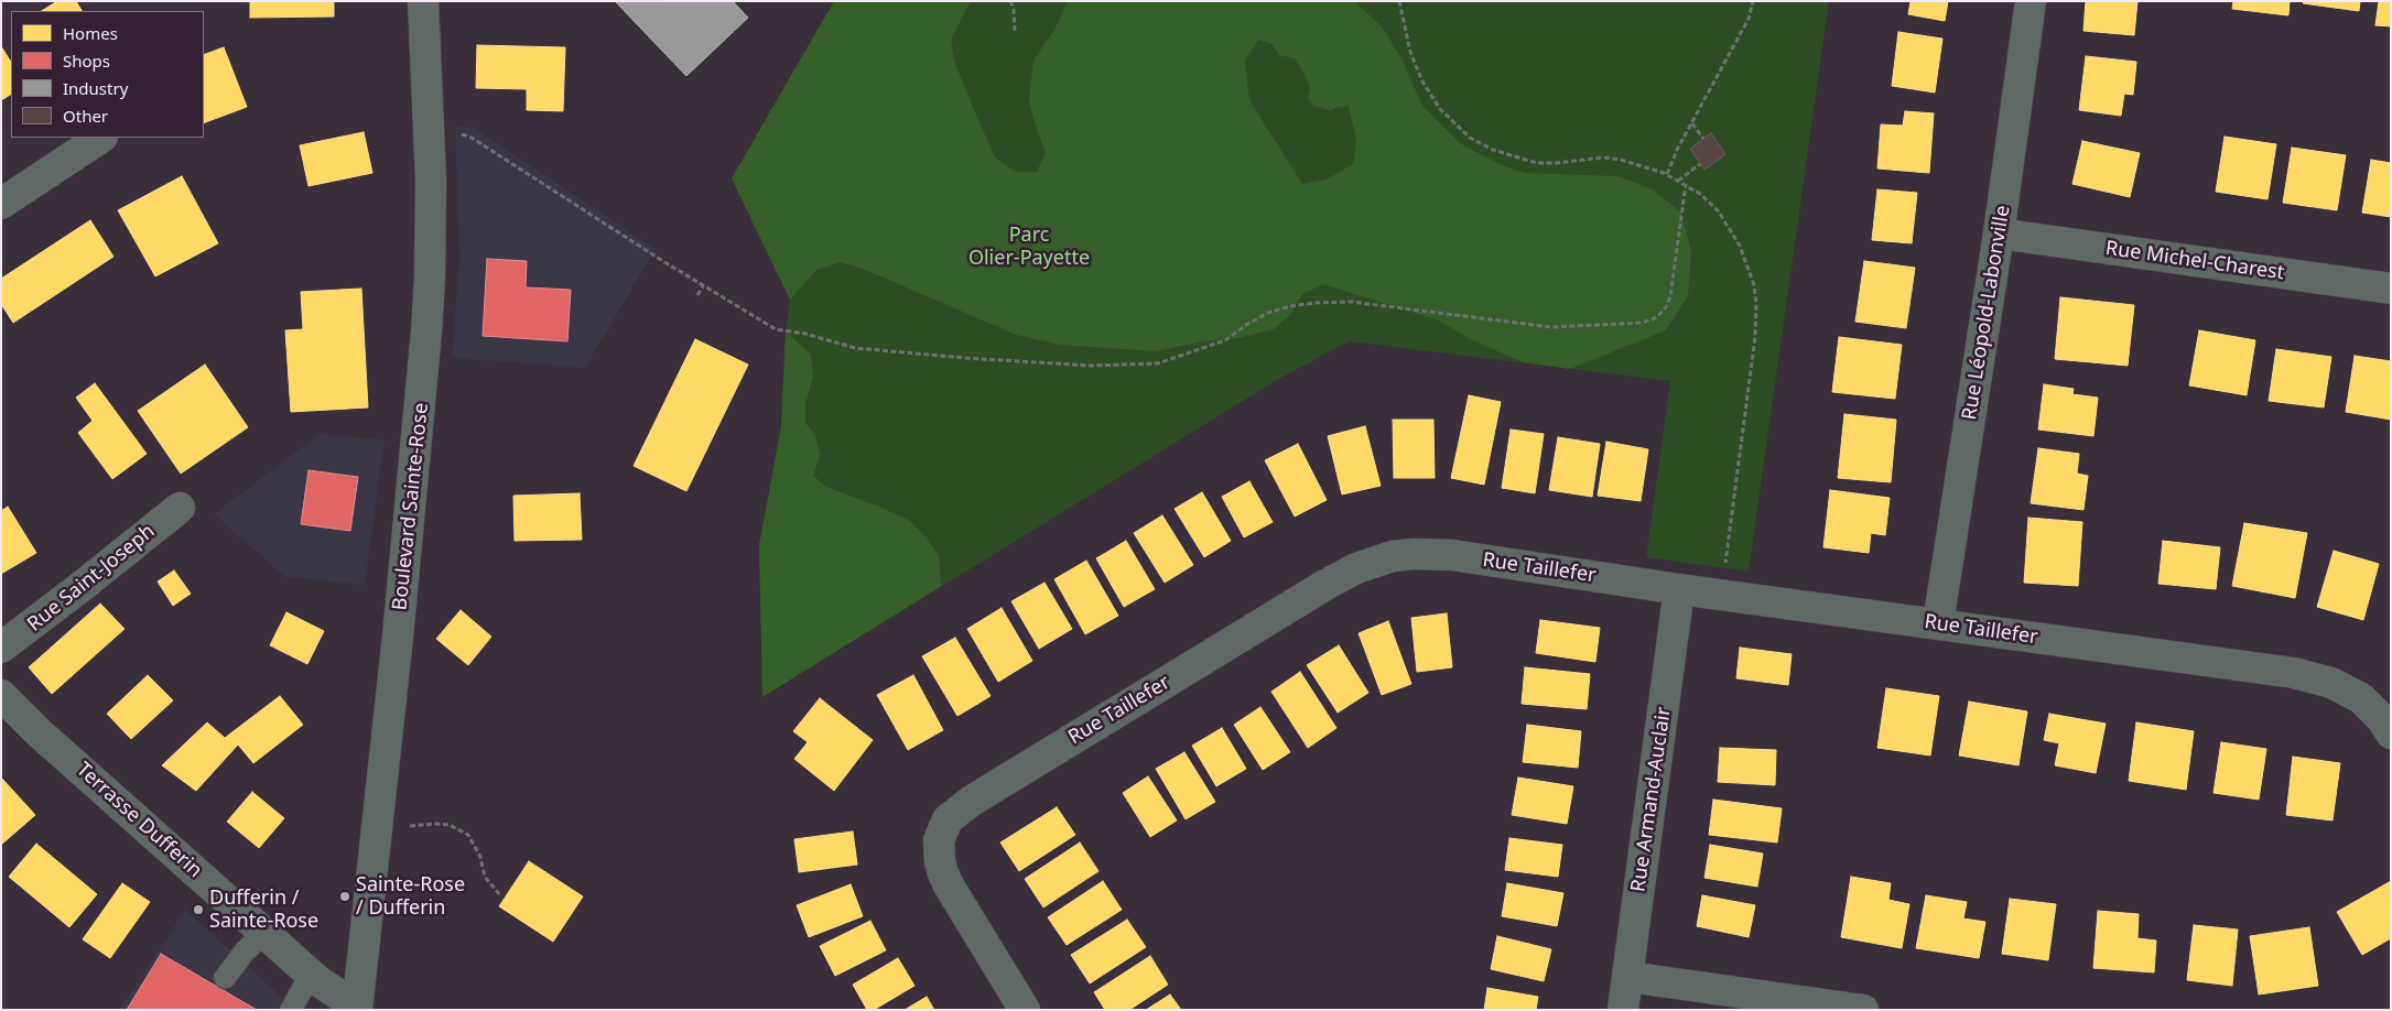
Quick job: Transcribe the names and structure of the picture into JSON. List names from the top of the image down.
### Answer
{
  "streets": {
    "street": [
      "Rue Michel-Charest",
      "Rue Léopold-Labonville",
      "Boulevard Sainte-Rose",
      "Rue Taillefer",
      "Rue Saint-Joseph",
      "Rue Armand-Auclair",
      "Terrasse Dufferin"
    ]
  },
  "crossings": [
    ["Rue Michel-Charest", "Rue Léopold-Labonville"],
    ["Rue Léopold-Labonville", "Rue Taillefer"],
    ["Boulevard Sainte-Rose", "Terrasse Dufferin"],
    ["Rue Taillefer", "Rue Armand-Auclair"]
  ],
  "parks": ["Parc Olier-Payette"],
  "places": ["Sainte-Rose / Dufferin", "Dufferin / Sainte-Rose"],
  "legend": [
    "Homes",
    "Shops",
    "Industry",
    "Other"
  ]
}
